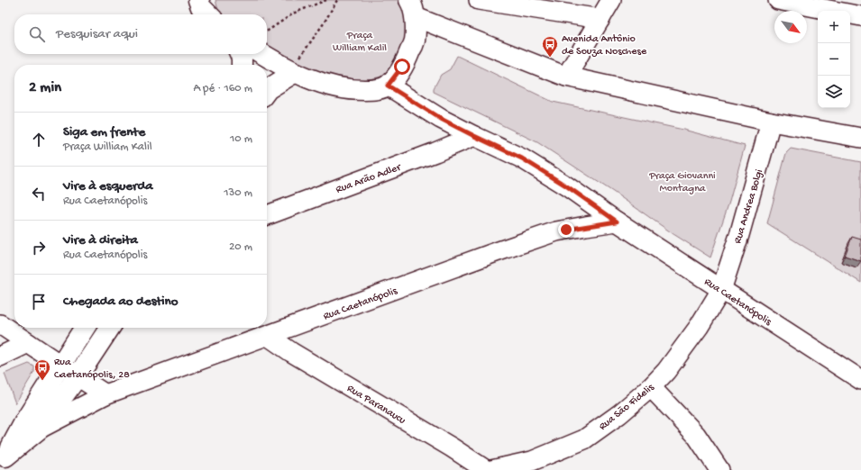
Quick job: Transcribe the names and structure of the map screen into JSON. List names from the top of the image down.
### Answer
{
  "streets": {
    "main road": ["Rua Caetanópolis"],
    "street": [
      "Rua Arão Adler",
      "Rua Andrea Bolgi",
      "Rua Paranaucu",
      "Rua São Fidelis"
    ]
  },
  "crossings": [
    ["Rua Arão Adler", "Rua Caetanópolis"],
    ["Rua Andrea Bolgi", "Rua Caetanópolis"],
    ["Rua Andrea Bolgi", "Rua São Fidelis"],
    ["Rua Caetanópolis", "Rua Paranaucu"],
    ["Rua Caetanópolis", "Rua São Fidelis"]
  ],
  "parks": ["Praça William Kalil", "Praça Giovanni Montagna"],
  "places": {
    "bus stop": ["Avenida Antônio de Souza Noschese", "Rua Caetanópolis, 28"]
  },
  "north": "bottom right",
  "page": {
    "map_buttons": ["+", "−"],
    "search": "Pesquisar aqui",
    "heading": ["2 min", "A pé · 160 m"],
    "list": [
      ["Siga em frente", "Praça William Kalil", "10 m"],
      ["Vire à esquerda", "Rua Caetanópolis", "130 m"],
      ["Vire à direita", "Rua Caetanópolis", "20 m"],
      "Chegada ao destino"
    ]
  }
}
